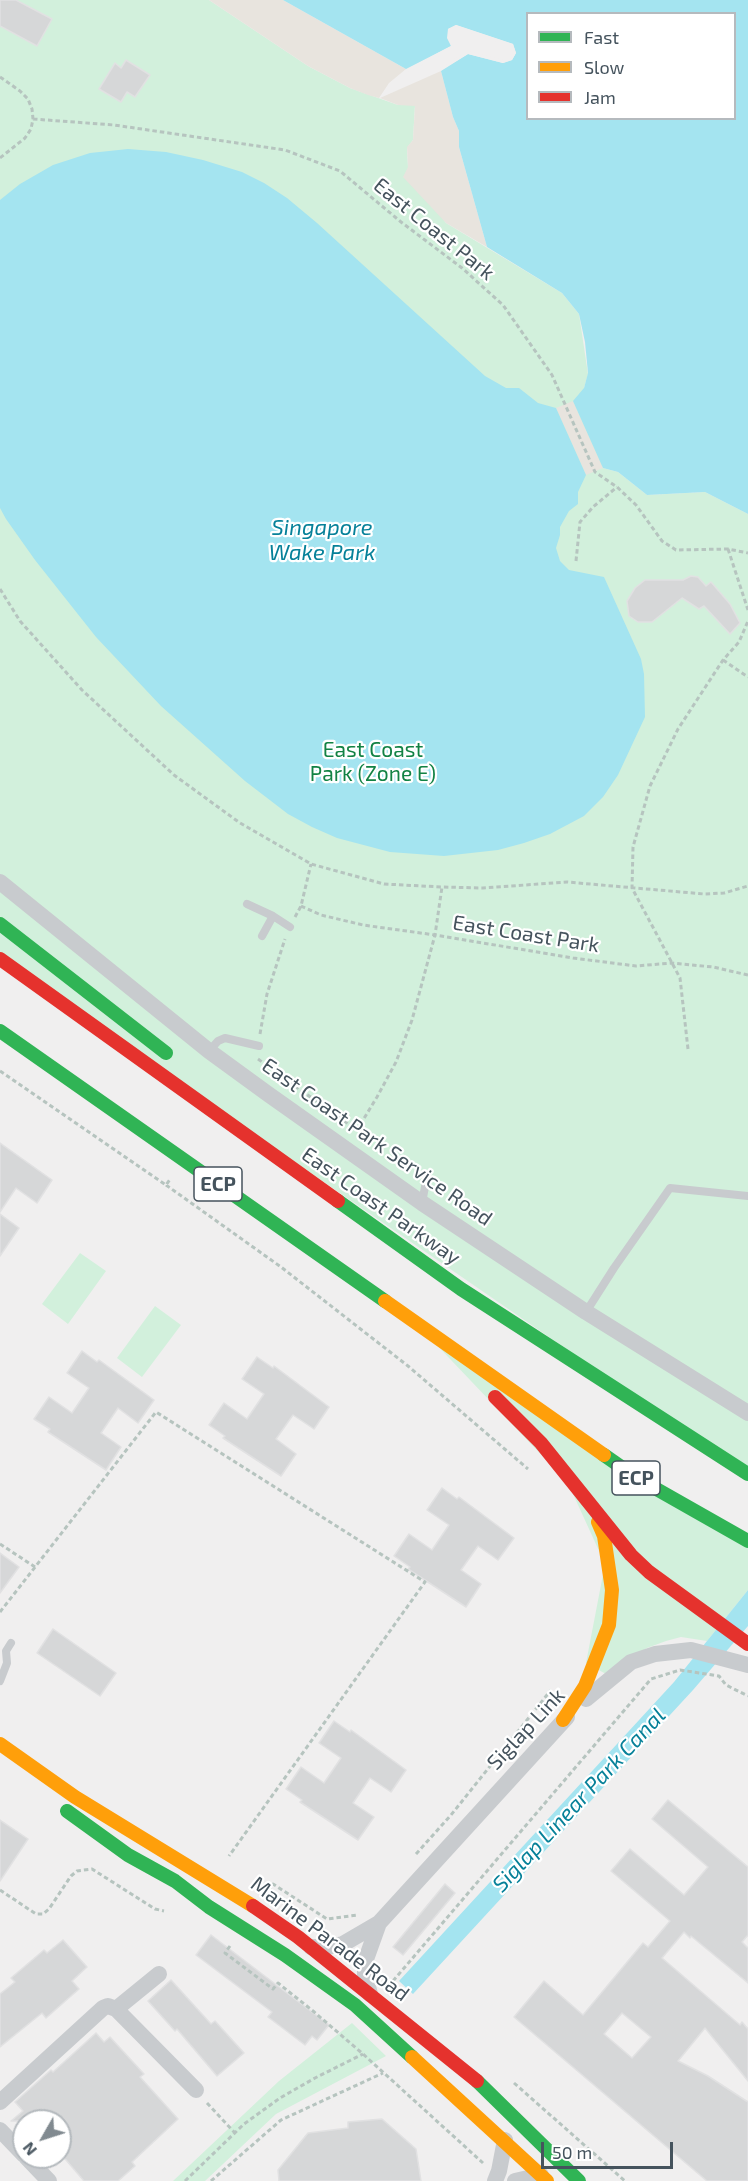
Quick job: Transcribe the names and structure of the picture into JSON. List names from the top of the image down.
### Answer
{
  "streets": {
    "main road": ["ECP", "East Coast Parkway", "Marine Parade Road"],
    "street": ["East Coast Park Service Road", "Siglap Link"],
    "path": ["East Coast Park"]
  },
  "crossings": [
    ["Siglap Link", "Marine Parade Road"]
  ],
  "water": ["Singapore Wake Park", "Siglap Linear Park Canal"],
  "parks": ["East Coast Park (Zone E)"],
  "legend": ["Fast", "Slow", "Jam"],
  "scale_bar": "50 m",
  "north": "bottom left"
}
